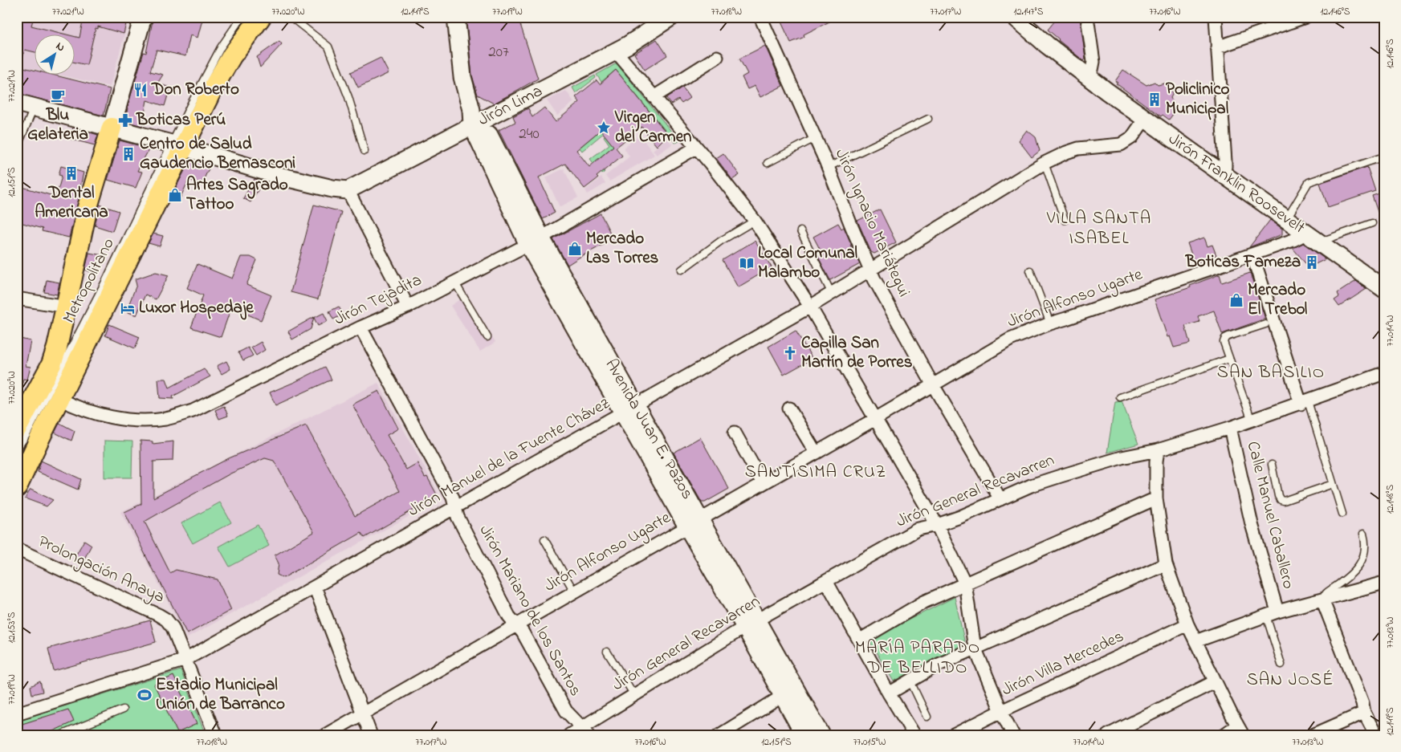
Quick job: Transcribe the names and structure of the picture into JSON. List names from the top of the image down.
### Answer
{
  "streets": {
    "street": [
      "Jirón Lima",
      "Jirón Franklin Roosevelt",
      "Jirón Ignacio Mariátegui",
      "Jirón Alfonso Ugarte",
      "Jirón Tejadita",
      "Avenida Juan E. Pazos",
      "Jirón Manuel de la Fuente Chávez",
      "Jirón General Recavarren",
      "Calle Manuel Caballero",
      "Prolongación Anaya",
      "Jirón Mariano de los Santos",
      "Jirón Villa Mercedes"
    ],
    "lane": ["Metropolitano"]
  },
  "crossings": [
    ["Jirón Lima", "Avenida Juan E. Pazos"],
    ["Jirón Franklin Roosevelt", "Jirón Alfonso Ugarte"],
    ["Jirón Franklin Roosevelt", "Jirón Manuel de la Fuente Chávez"],
    ["Jirón Ignacio Mariátegui", "Jirón Alfonso Ugarte"],
    ["Jirón Ignacio Mariátegui", "Jirón Manuel de la Fuente Chávez"],
    ["Jirón Ignacio Mariátegui", "Jirón General Recavarren"],
    ["Jirón Alfonso Ugarte", "Avenida Juan E. Pazos"],
    ["Jirón Alfonso Ugarte", "Jirón Mariano de los Santos"],
    ["Jirón Tejadita", "Avenida Juan E. Pazos"],
    ["Jirón Tejadita", "Jirón Mariano de los Santos"],
    ["Avenida Juan E. Pazos", "Jirón Manuel de la Fuente Chávez"],
    ["Avenida Juan E. Pazos", "Jirón General Recavarren"],
    ["Jirón Manuel de la Fuente Chávez", "Prolongación Anaya"],
    ["Jirón Manuel de la Fuente Chávez", "Jirón Mariano de los Santos"],
    ["Jirón General Recavarren", "Calle Manuel Caballero"],
    ["Jirón General Recavarren", "Jirón Mariano de los Santos"]
  ],
  "districts": [
    "VILLA SANTA ISABEL",
    "SAN BASILIO",
    "SANTÍSIMA CRUZ",
    "MARÍA PARADO DE BELLIDO",
    "SAN JOSÉ"
  ],
  "places": {
    "restaurant": ["Don Roberto"],
    "cafe": ["Blu Gelateria"],
    "building": [
      "Policlinico Municipal",
      "Centro de Salud Gaudencio Bernasconi",
      "Dental Americana",
      "Boticas Fameza"
    ],
    "pharmacy": ["Boticas Perú"],
    "place": ["Virgen del Carmen"],
    "shop": ["Artes Sagrado Tattoo", "Mercado Las Torres", "Mercado El Trebol"],
    "library": ["Local Comunal Malambo"],
    "hotel": ["Luxor Hospedaje"],
    "church": ["Capilla San Martín de Porres"],
    "sports": ["Estadio Municipal Unión de Barranco"]
  },
  "house_numbers": ["207", "240"],
  "north": "top right",
  "coordinates": [
    "77.021°W",
    "77.020°W",
    "12.149°S",
    "77.019°W",
    "77.018°W",
    "77.017°W",
    "12.147°S",
    "77.016°W",
    "12.146°S",
    "12.151°S",
    "77.014°W",
    "12.148°S",
    "12.153°S",
    "77.013°W",
    "77.015°W"
  ]
}
